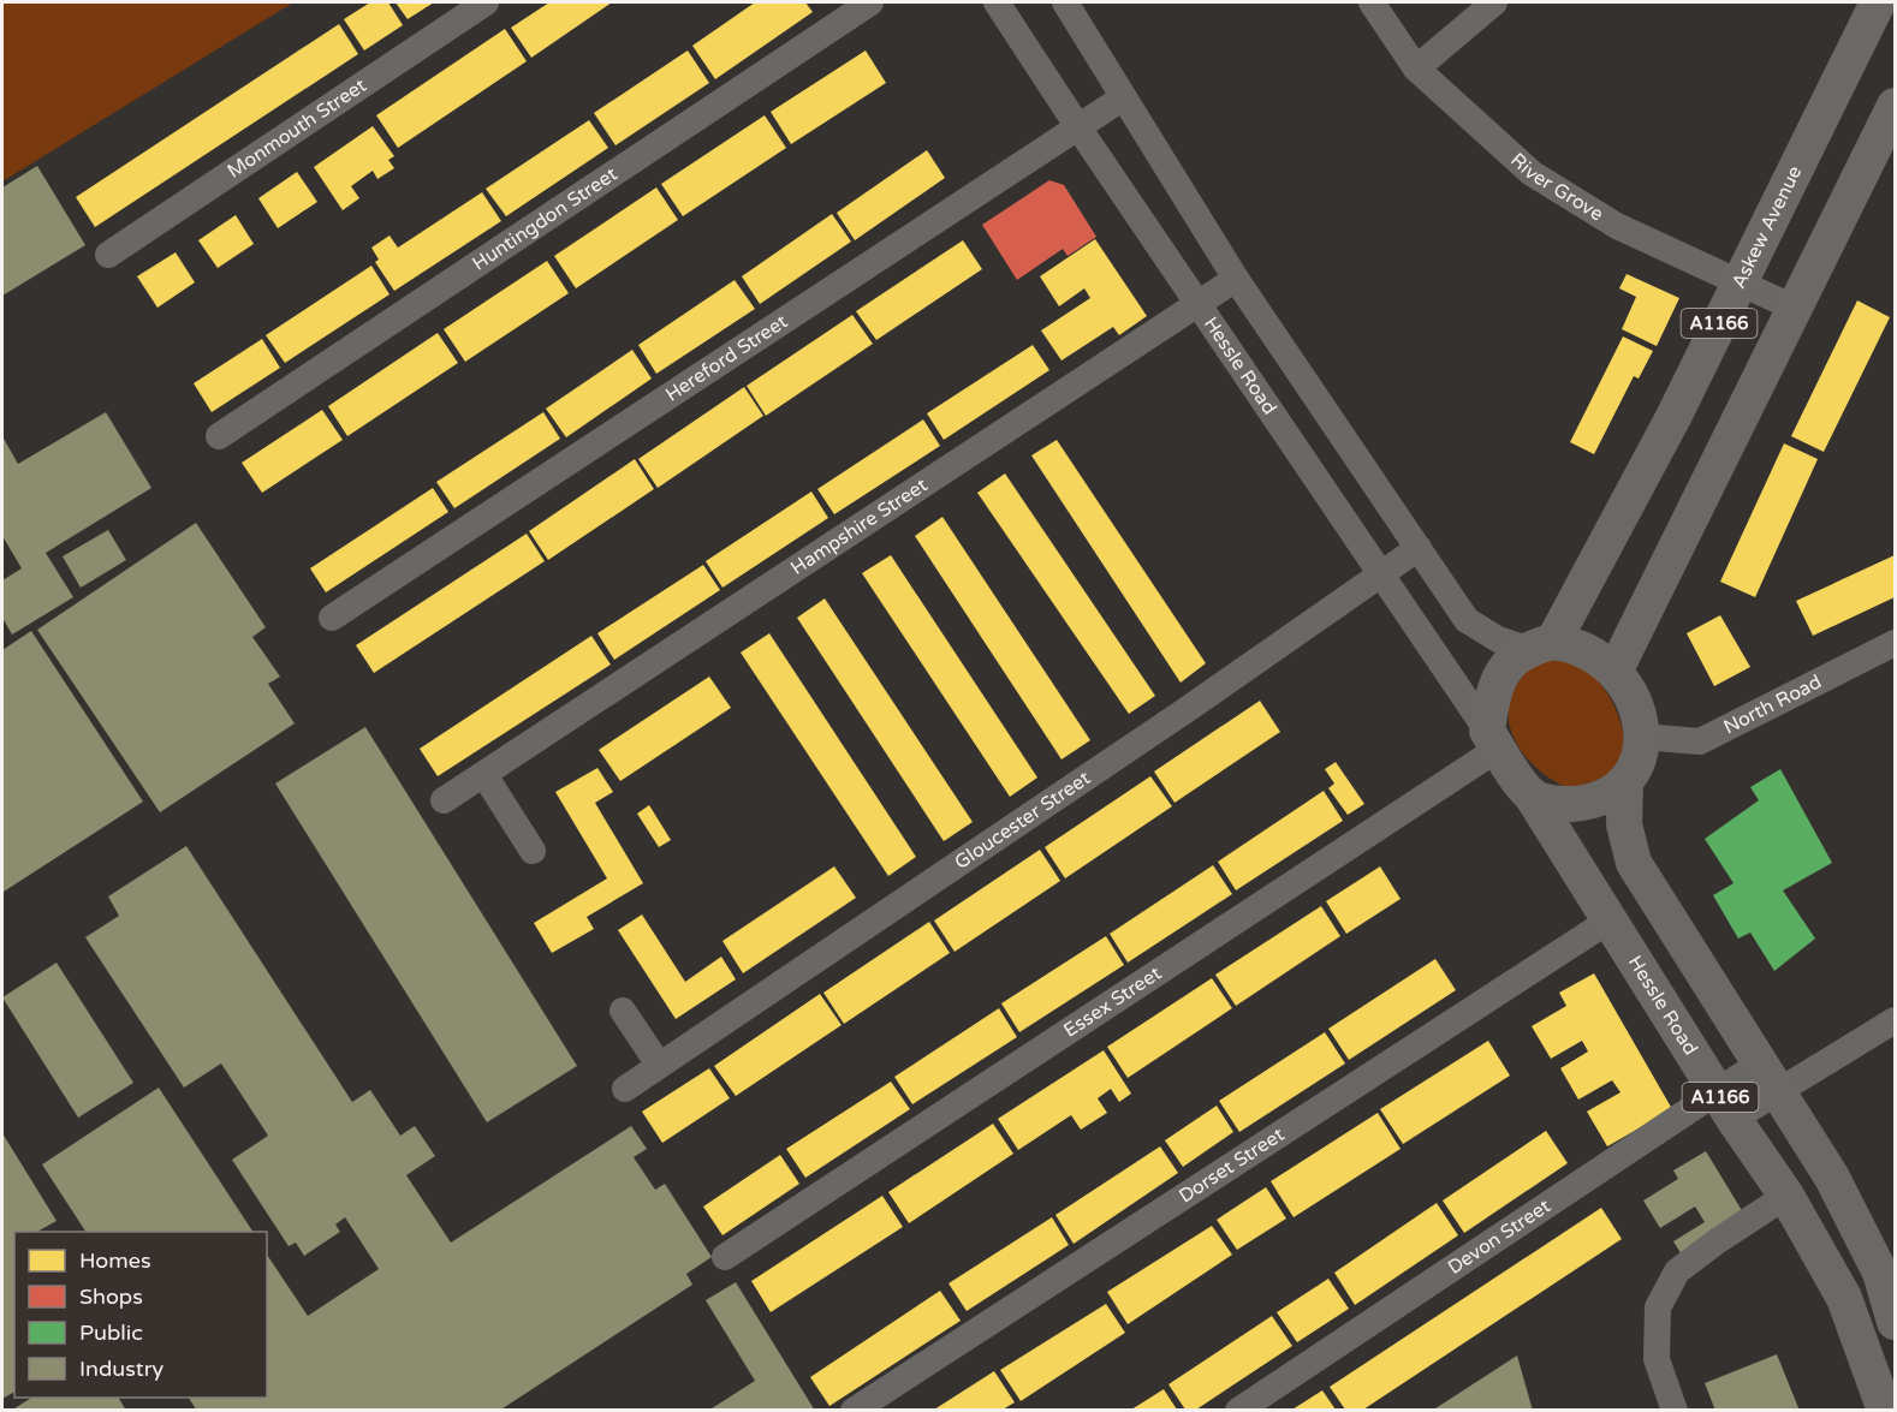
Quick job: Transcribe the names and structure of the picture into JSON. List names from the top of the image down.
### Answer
{
  "streets": {
    "main road": ["Askew Avenue", "A1166", "Hessle Road"],
    "street": [
      "Monmouth Street",
      "River Grove",
      "Huntingdon Street",
      "Hereford Street",
      "Hampshire Street",
      "North Road",
      "Gloucester Street",
      "Essex Street",
      "Dorset Street",
      "Devon Street"
    ]
  },
  "crossings": [
    ["River Grove", "Askew Avenue"],
    ["River Grove", "A1166"],
    ["Askew Avenue", "A1166"],
    ["Askew Avenue", "Hessle Road"],
    ["Askew Avenue", "North Road"],
    ["Askew Avenue", "Essex Street"],
    ["A1166", "Hessle Road"],
    ["A1166", "North Road"],
    ["A1166", "Essex Street"],
    ["A1166", "Devon Street"],
    ["Hereford Street", "Hessle Road"],
    ["Hessle Road", "Hampshire Street"],
    ["Hessle Road", "North Road"],
    ["Hessle Road", "Gloucester Street"],
    ["Hessle Road", "Essex Street"],
    ["Hessle Road", "Dorset Street"],
    ["Hessle Road", "Devon Street"],
    ["North Road", "Essex Street"]
  ],
  "legend": [
    "Homes",
    "Shops",
    "Public",
    "Industry"
  ]
}
